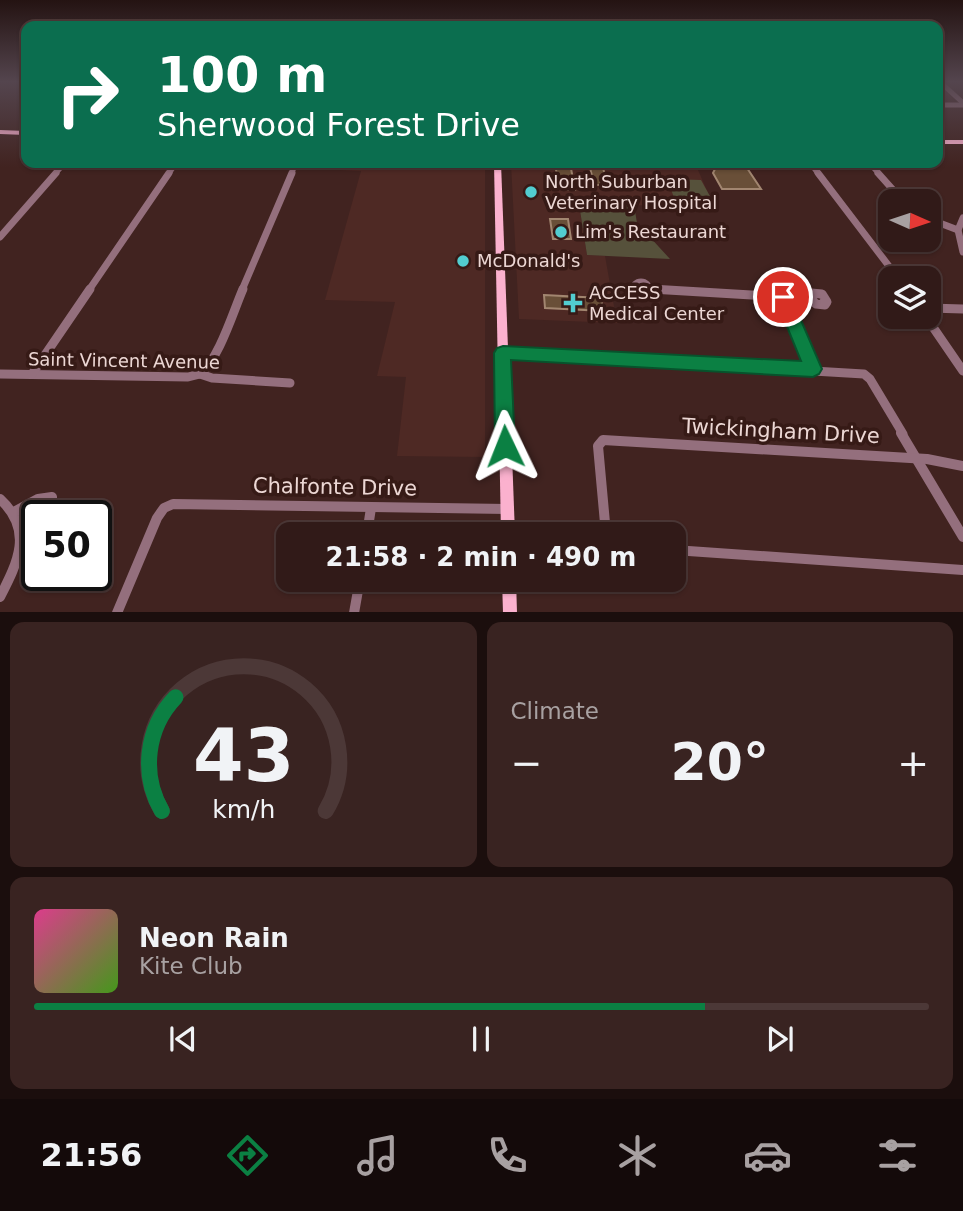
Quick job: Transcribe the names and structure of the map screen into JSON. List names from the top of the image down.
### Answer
{
  "streets": {
    "street": ["Saint Vincent Avenue", "Twickingham Drive", "Chalfonte Drive"]
  },
  "places": {
    "other": ["North Suburban Veterinary Hospital", "Lim's Restaurant", "McDonald's"],
    "health": ["ACCESS Medical Center"]
  },
  "north": "right",
  "page": {
    "turn": ["100 m", "Sherwood Forest Drive"],
    "limit": "50",
    "trip": "21:58 · 2 min · 490 m",
    "tile": "Climate",
    "heat": ["−", "20°", "+"],
    "song": ["Neon Rain", "Kite Club"],
    "tabs": "21:56",
    "gauge": ["43", "km/h"]
  }
}
